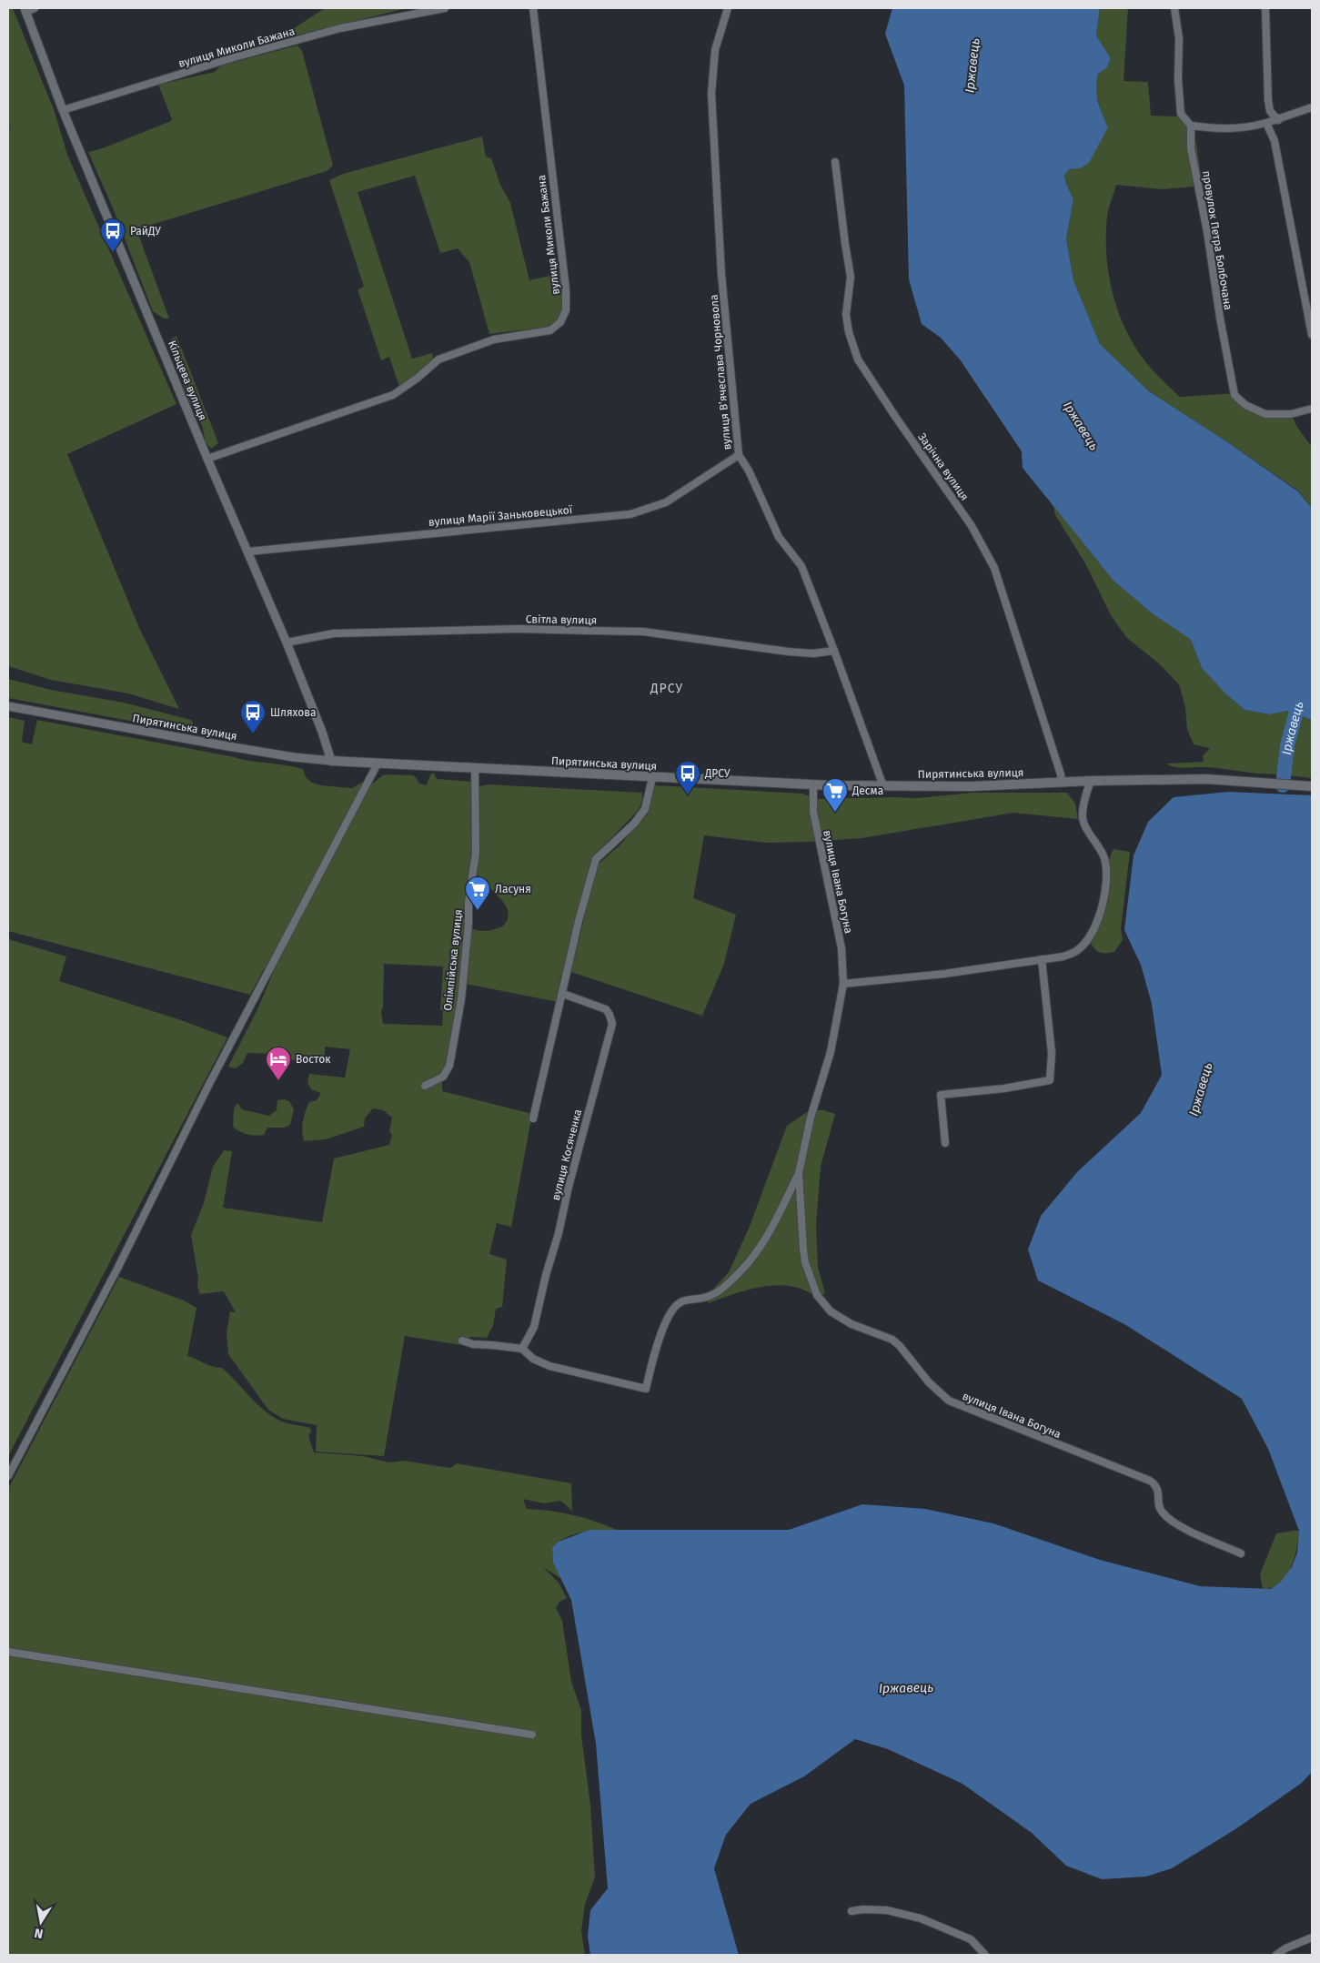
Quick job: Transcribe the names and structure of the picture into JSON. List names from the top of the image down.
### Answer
{
  "streets": {
    "main road": ["Пирятинська вулиця"],
    "street": [
      "вулиця Миколи Бажана",
      "провулок Петра Болбочана",
      "вулиця Вʼячеслава Чорновола",
      "Кільцева вулиця",
      "Зарічна вулиця",
      "вулиця Марії Заньковецької",
      "Світла вулиця",
      "вулиця Івана Богуна",
      "Олімпійська вулиця",
      "вулиця Косяченка"
    ]
  },
  "crossings": [
    ["вулиця Миколи Бажана", "Кільцева вулиця"],
    ["вулиця Вʼячеслава Чорновола", "вулиця Марії Заньковецької"],
    ["вулиця Вʼячеслава Чорновола", "Світла вулиця"],
    ["вулиця Вʼячеслава Чорновола", "Пирятинська вулиця"],
    ["Кільцева вулиця", "вулиця Марії Заньковецької"],
    ["Кільцева вулиця", "Світла вулиця"],
    ["Кільцева вулиця", "Пирятинська вулиця"],
    ["Зарічна вулиця", "Пирятинська вулиця"],
    ["Пирятинська вулиця", "вулиця Івана Богуна"],
    ["Пирятинська вулиця", "Олімпійська вулиця"],
    ["вулиця Івана Богуна", "вулиця Косяченка"]
  ],
  "districts": ["ДРСУ"],
  "water": ["Іржавець"],
  "places": {
    "bus stop": ["РайДУ", "Шляхова", "ДРСУ"],
    "supermarket": ["Десма", "Ласуня"],
    "hotel": ["Восток"]
  },
  "north": "bottom"
}
